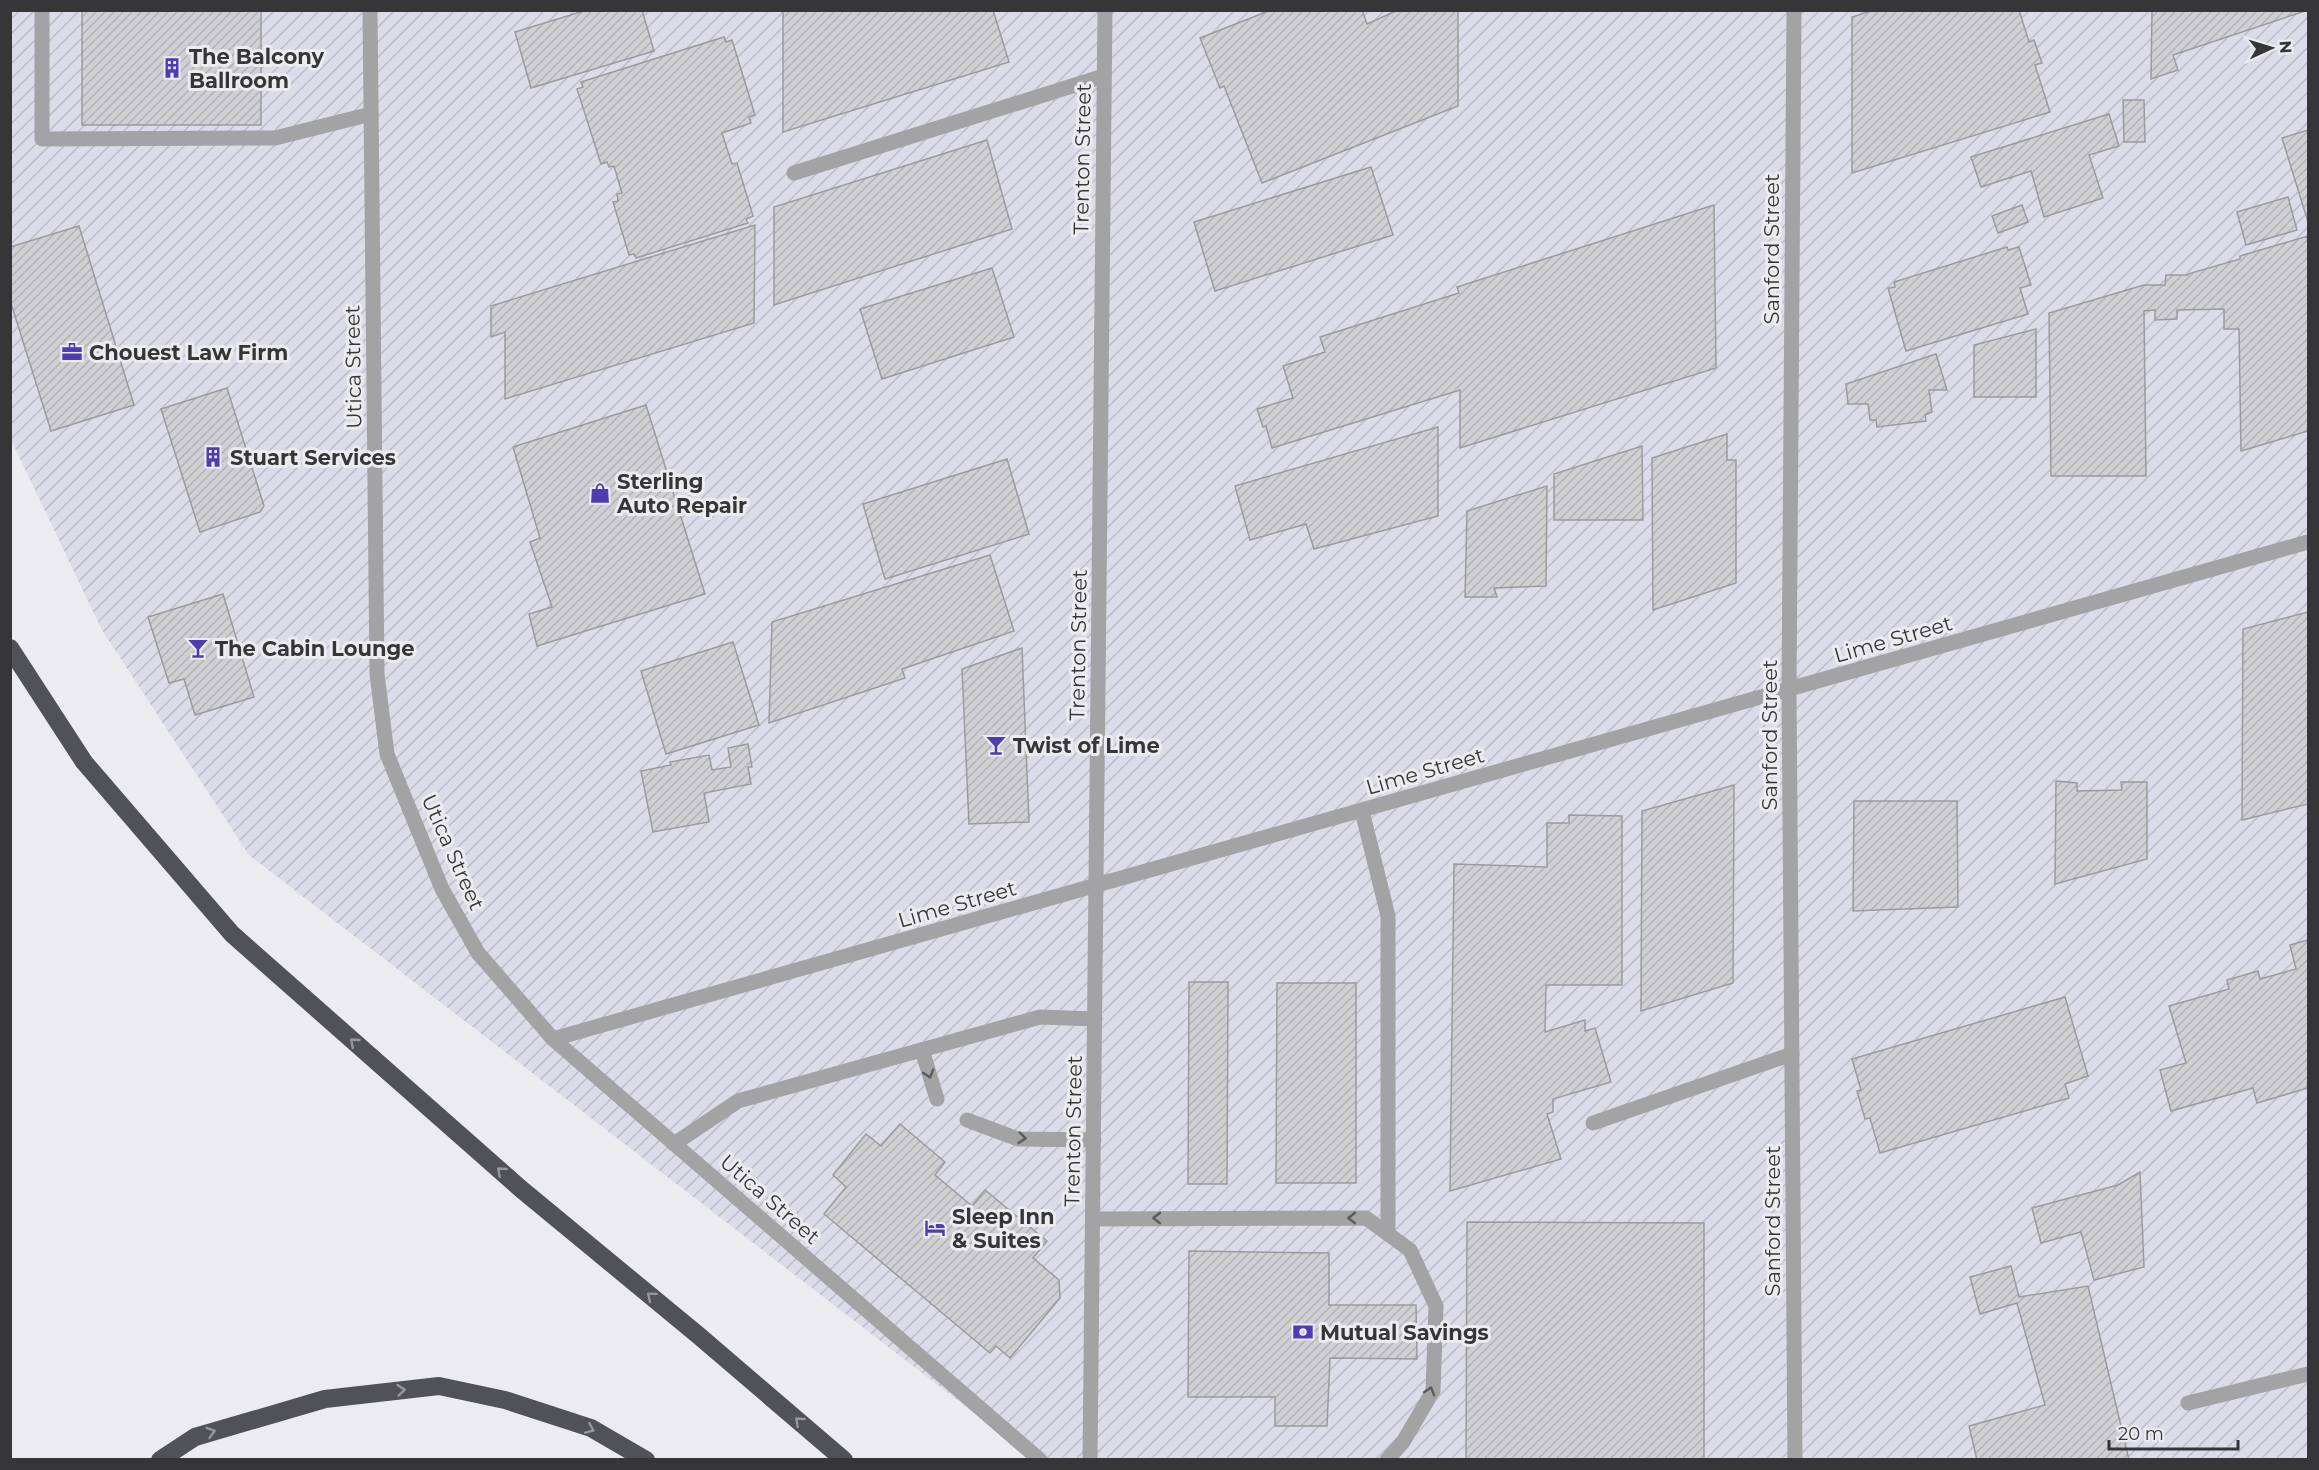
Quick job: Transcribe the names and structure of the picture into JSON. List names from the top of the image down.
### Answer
{
  "streets": {
    "street": [
      "Trenton Street",
      "Sanford Street",
      "Utica Street",
      "Lime Street"
    ]
  },
  "crossings": [
    ["Trenton Street", "Lime Street"],
    ["Sanford Street", "Lime Street"],
    ["Utica Street", "Lime Street"]
  ],
  "places": {
    "building": ["The Balcony Ballroom", "Stuart Services"],
    "office": ["Chouest Law Firm"],
    "shop": ["Sterling Auto Repair"],
    "bar": ["The Cabin Lounge", "Twist of Lime"],
    "hotel": ["Sleep Inn & Suites"],
    "bank": ["Mutual Savings"]
  },
  "scale_bar": "20 m",
  "north": "right"
}
